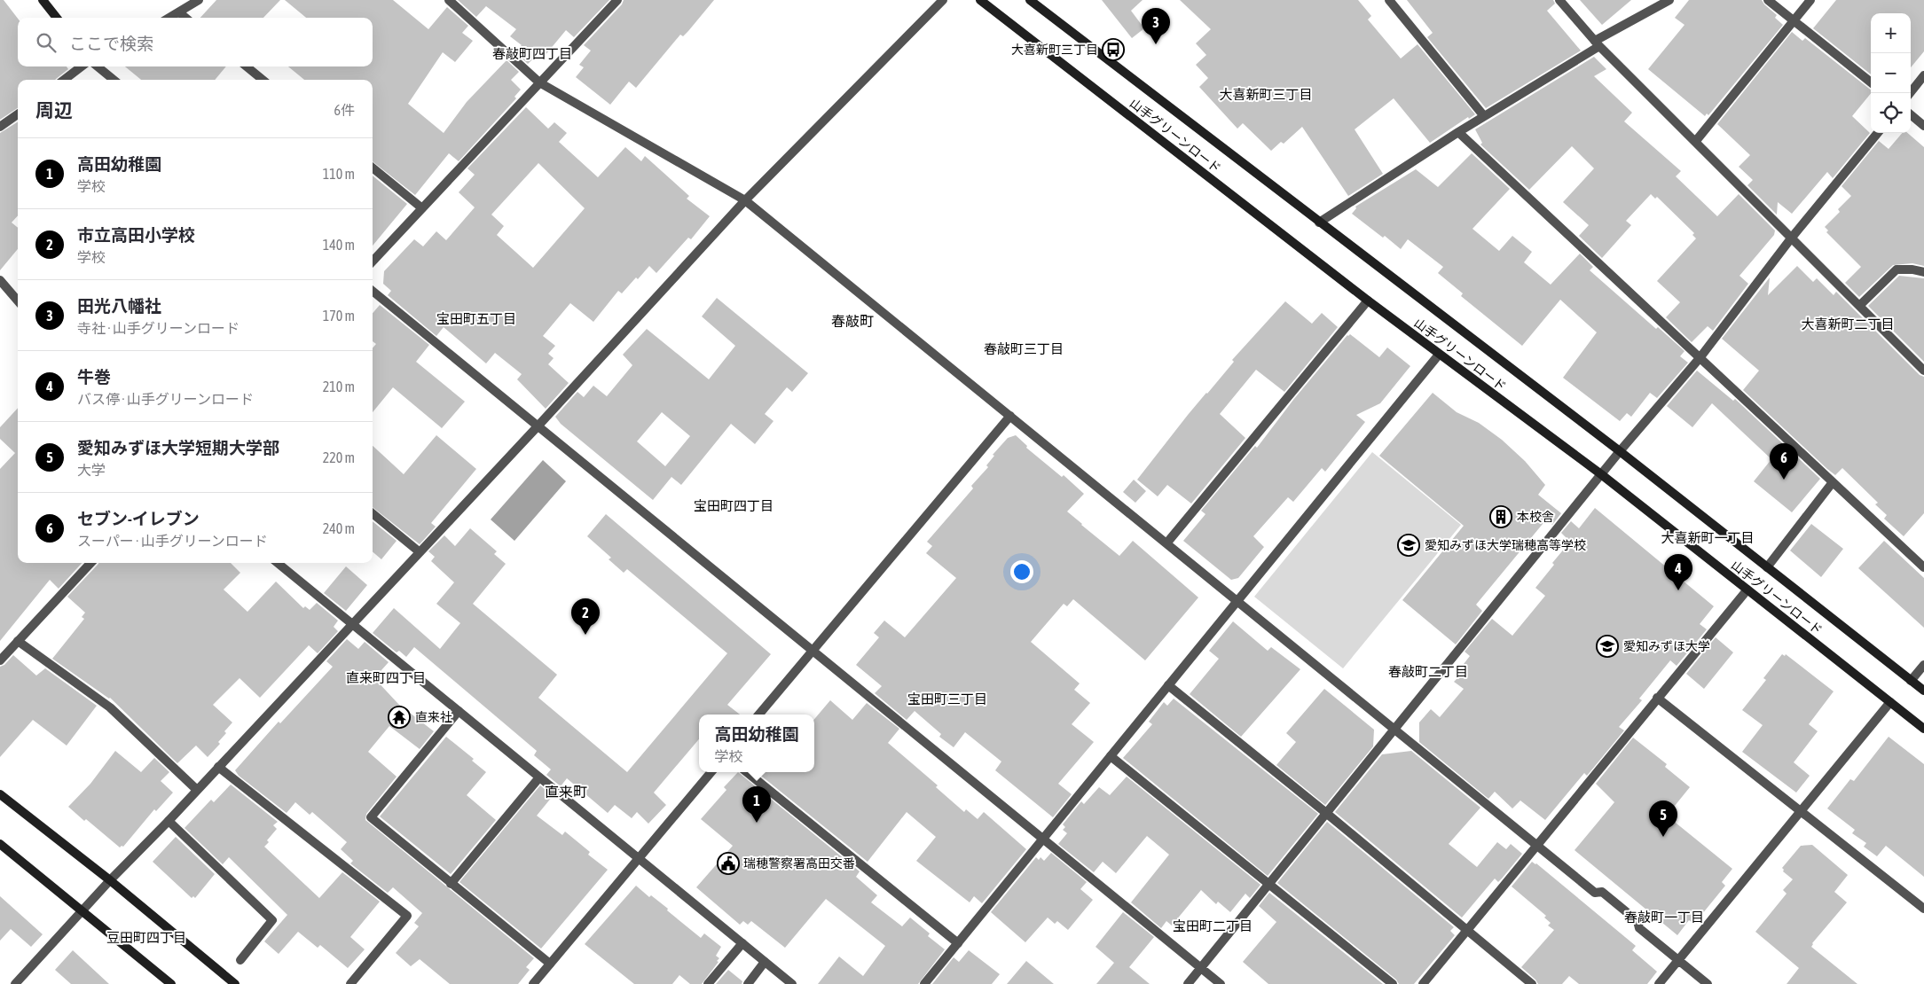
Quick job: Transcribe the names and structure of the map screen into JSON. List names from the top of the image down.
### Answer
{
  "streets": {
    "street": ["山手グリーンロード"]
  },
  "districts": [
    "春敲町四丁目",
    "大喜新町三丁目",
    "宝田町五丁目",
    "春敲町",
    "大喜新町二丁目",
    "春敲町三丁目",
    "宝田町四丁目",
    "大喜新町一丁目",
    "春敲町二丁目",
    "直来町四丁目",
    "宝田町三丁目",
    "直来町",
    "春敲町一丁目",
    "宝田町二丁目",
    "豆田町四丁目"
  ],
  "places": {
    "bus stop": ["大喜新町三丁目"],
    "building": ["本校舎"],
    "school or university": ["愛知みずほ大学瑞穂高等学校", "愛知みずほ大学"],
    "temple": ["直来社"],
    "public building": ["瑞穂警察署高田交番"]
  },
  "page": {
    "pins": [
      "3",
      "6",
      "4",
      "2",
      "1",
      "5"
    ],
    "map_buttons": ["+", "−"],
    "search": "ここで検索",
    "heading": ["周辺", "6件"],
    "list": [
      {
        "mark": "1",
        "name": "高田幼稚園",
        "note": "学校",
        "value": "110 m"
      },
      {
        "mark": "2",
        "name": "市立高田小学校",
        "note": "学校",
        "value": "140 m"
      },
      {
        "mark": "3",
        "name": "田光八幡社",
        "note": "寺社 · 山手グリーンロード",
        "value": "170 m"
      },
      {
        "mark": "4",
        "name": "牛巻",
        "note": "バス停 · 山手グリーンロード",
        "value": "210 m"
      },
      {
        "mark": "5",
        "name": "愛知みずほ大学短期大学部",
        "note": "大学",
        "value": "220 m"
      },
      {
        "mark": "6",
        "name": "セブン-イレブン",
        "note": "スーパー · 山手グリーンロード",
        "value": "240 m"
      }
    ],
    "popup": ["高田幼稚園", "学校"]
  }
}
